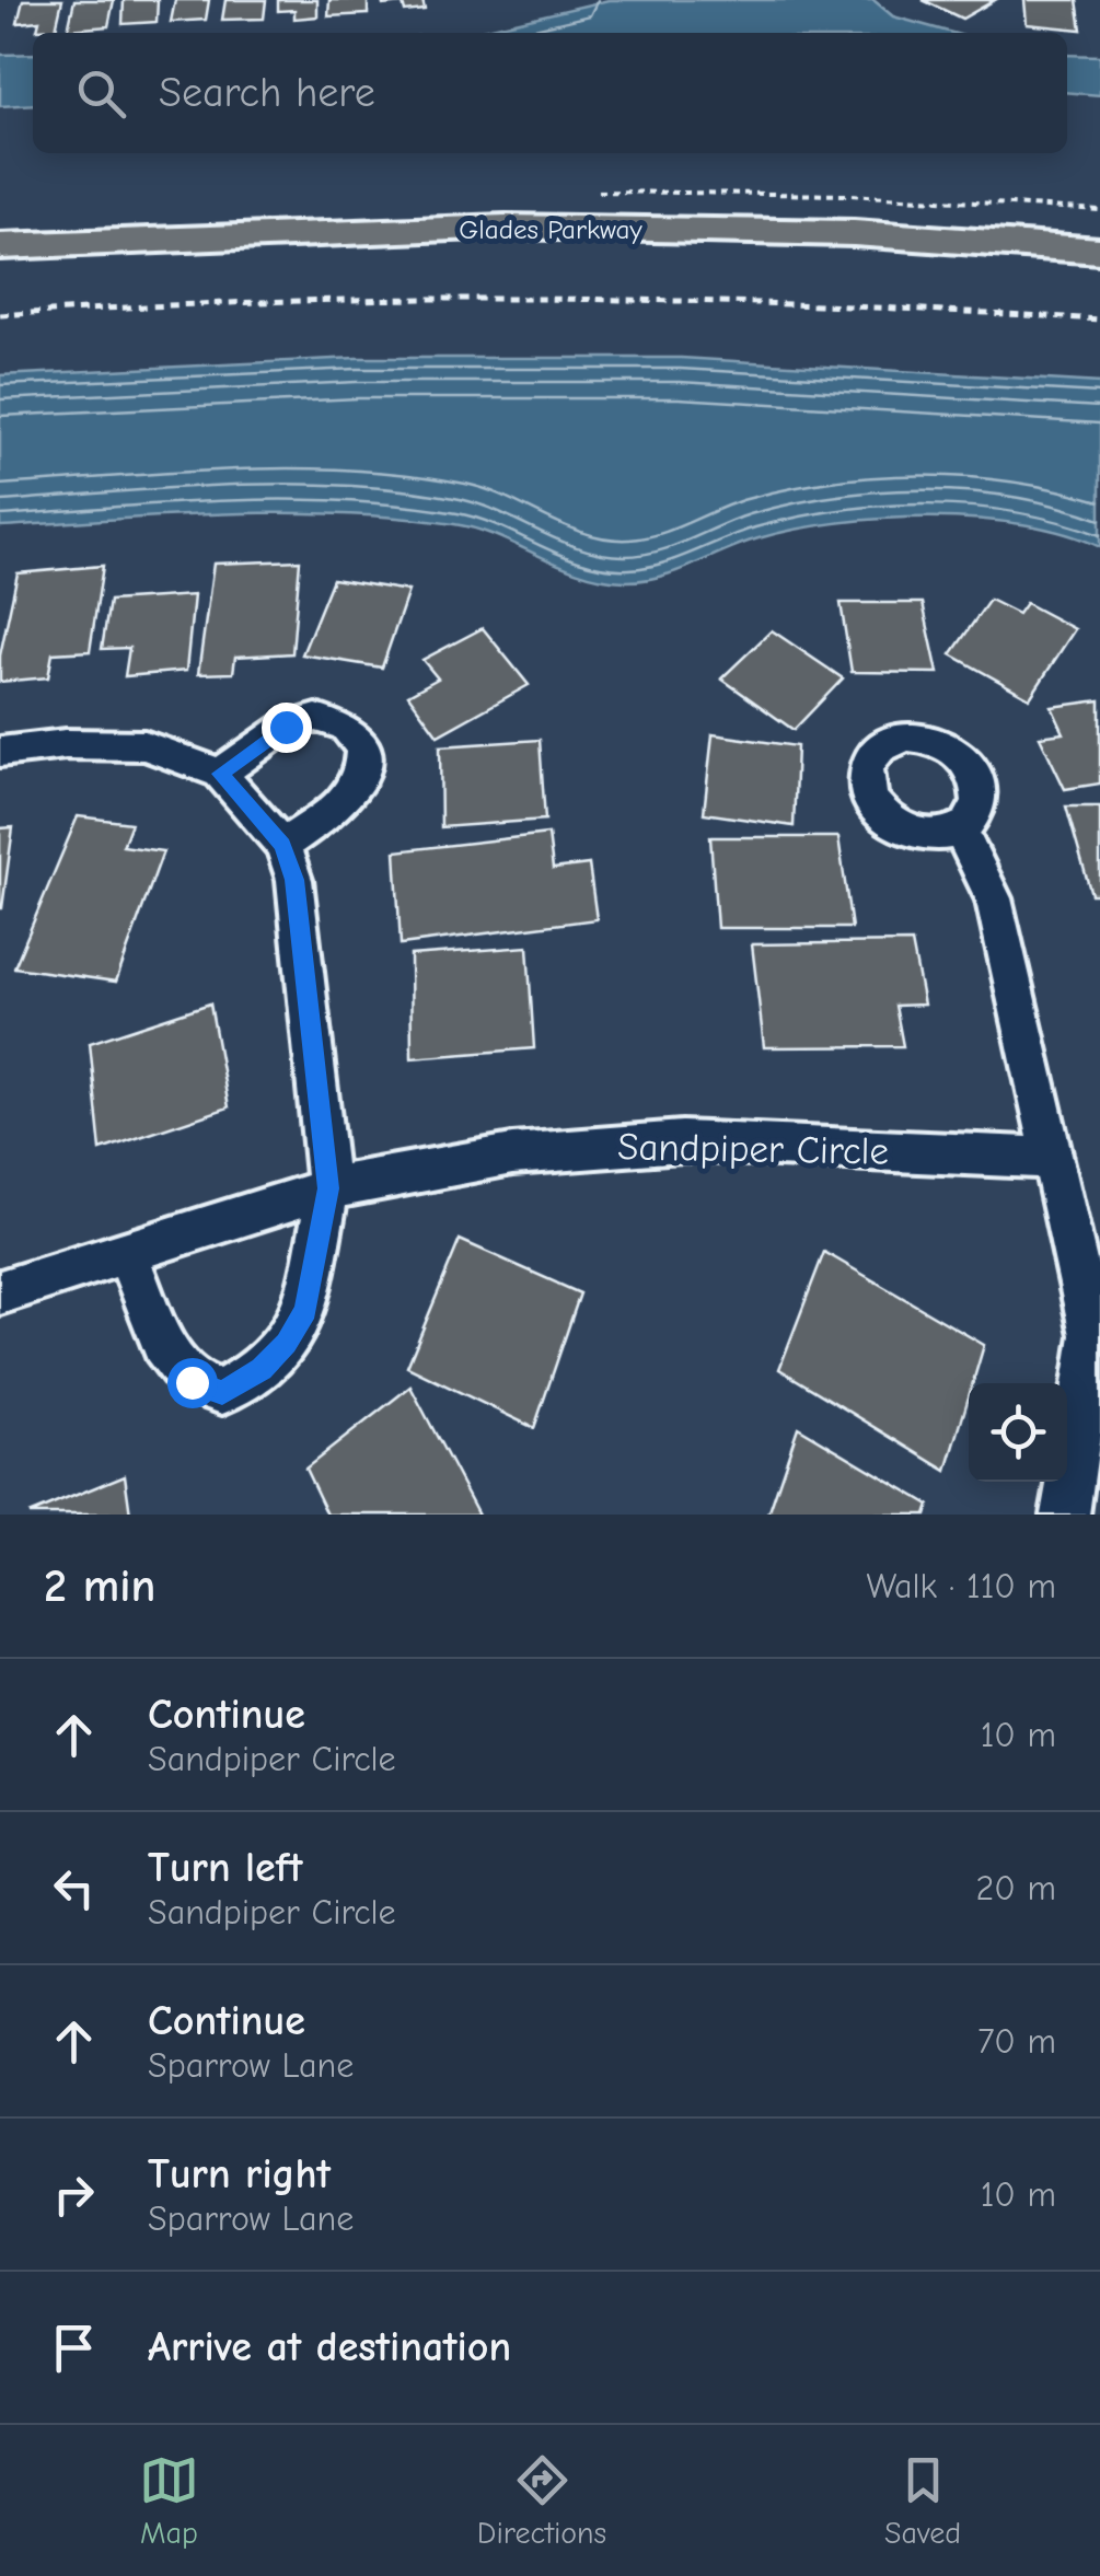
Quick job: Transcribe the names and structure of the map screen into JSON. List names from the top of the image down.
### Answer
{
  "streets": {
    "main road": ["Glades Parkway"],
    "street": ["Sandpiper Circle"]
  },
  "page": {
    "search": "Search here",
    "heading": ["2 min", "Walk · 110 m"],
    "list": [
      ["Continue", "Sandpiper Circle", "10 m"],
      ["Turn left", "Sandpiper Circle", "20 m"],
      ["Continue", "Sparrow Lane", "70 m"],
      ["Turn right", "Sparrow Lane", "10 m"],
      "Arrive at destination"
    ],
    "nav": ["Map", "Directions", "Saved"]
  }
}
